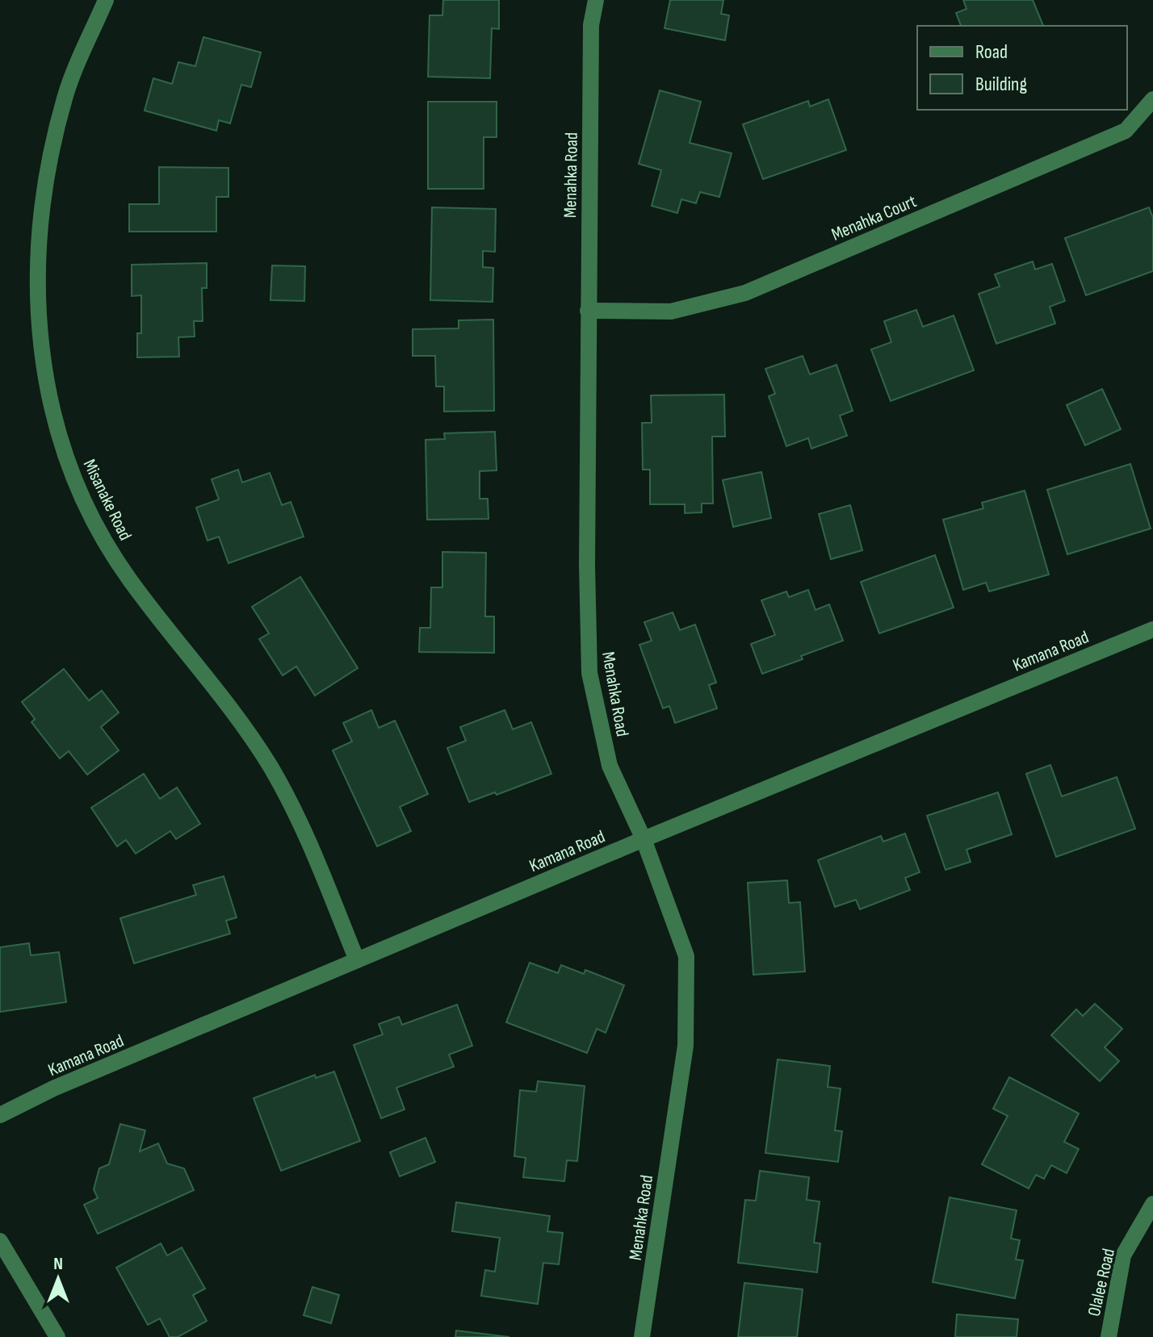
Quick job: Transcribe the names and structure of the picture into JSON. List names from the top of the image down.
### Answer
{
  "streets": {
    "street": [
      "Menahka Road",
      "Menahka Court",
      "Misanake Road",
      "Kamana Road",
      "Olalee Road"
    ]
  },
  "crossings": [
    ["Menahka Road", "Menahka Court"],
    ["Menahka Road", "Kamana Road"],
    ["Misanake Road", "Kamana Road"]
  ],
  "legend": ["Road", "Building"],
  "north": "top"
}
